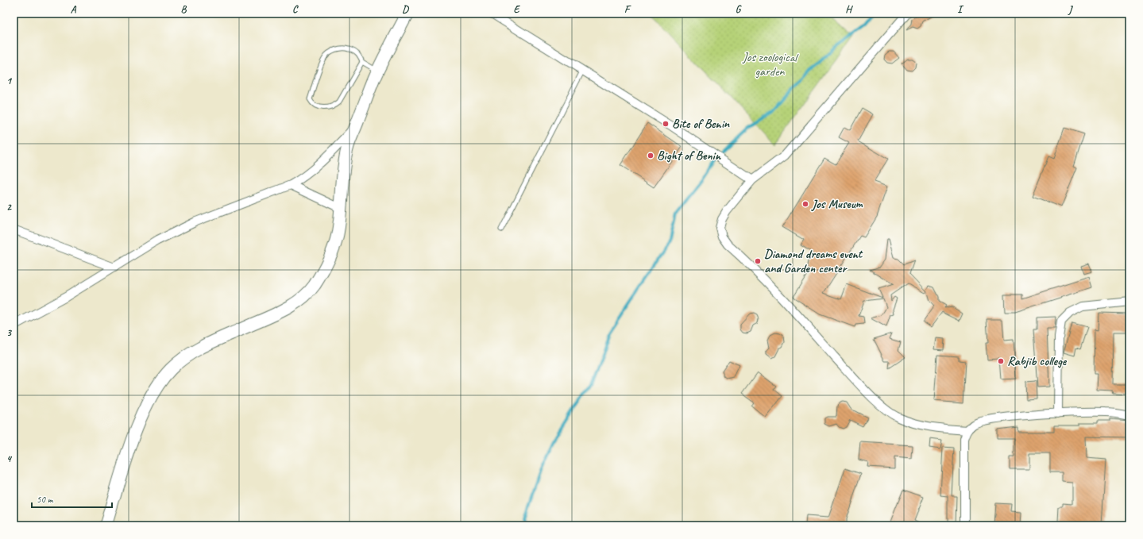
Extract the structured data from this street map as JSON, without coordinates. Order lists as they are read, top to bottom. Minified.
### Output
{"parks":["Jos zoological garden"],"places":["Bite of Benin","Bight of Benin","Jos Museum","Diamond dreams event and Garden center","Rabjib college"],"scale_bar":"50 m","grid":{"columns":["A","B","C","D","E","F","G","H","I","J"],"rows":["1","2","3","4"]}}
